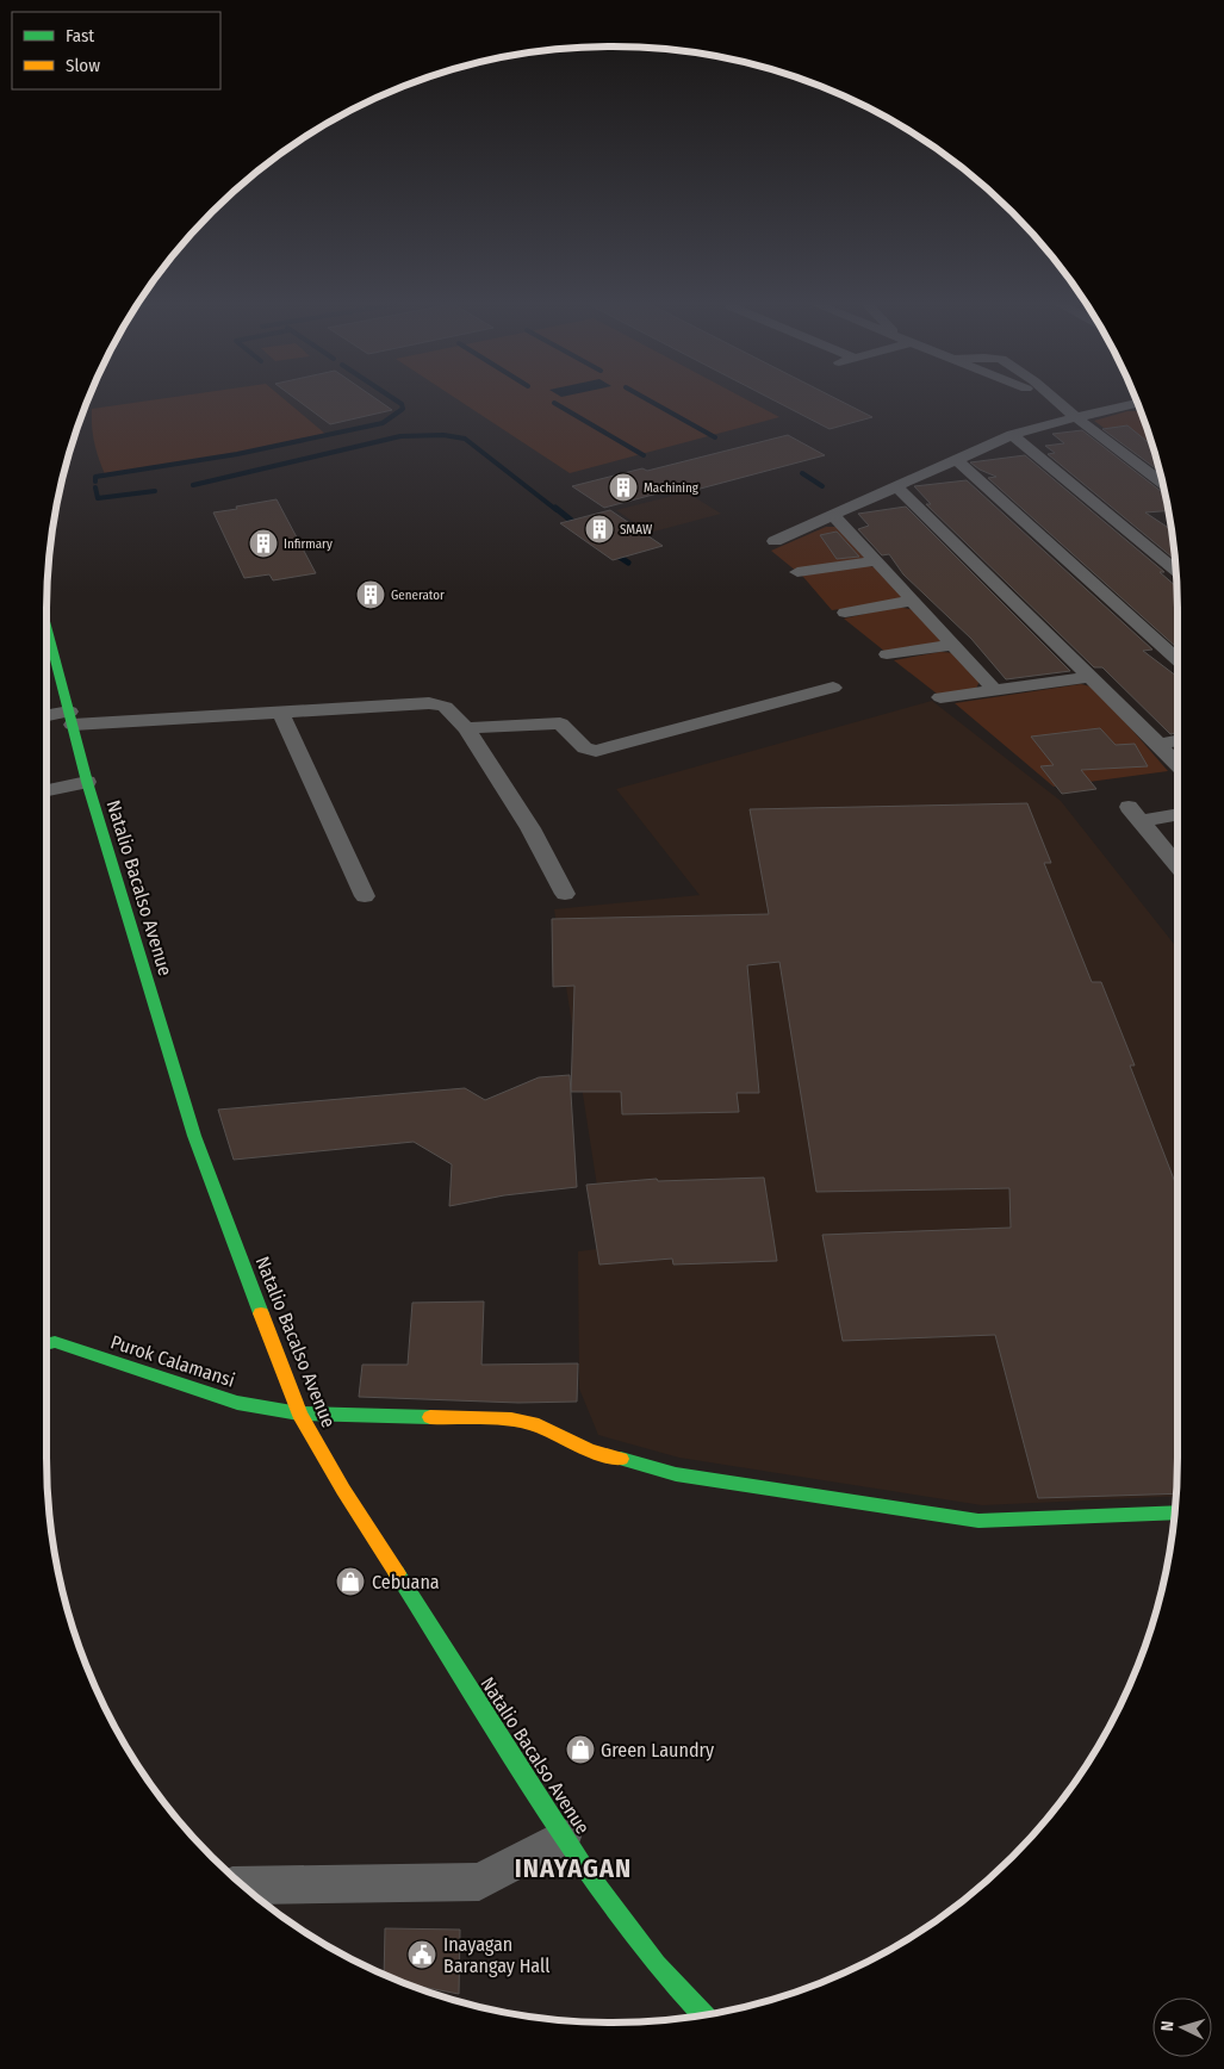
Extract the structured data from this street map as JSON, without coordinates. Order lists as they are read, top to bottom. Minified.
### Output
{"streets":{"main road":["Natalio Bacalso Avenue","Purok Calamansi"]},"crossings":[["Natalio Bacalso Avenue","Purok Calamansi"]],"districts":["INAYAGAN"],"places":{"building":["Machining","SMAW","Infirmary","Generator"],"shop":["Cebuana","Green Laundry"],"public building":["Inayagan Barangay Hall"]},"legend":["Fast","Slow"],"north":"left"}
